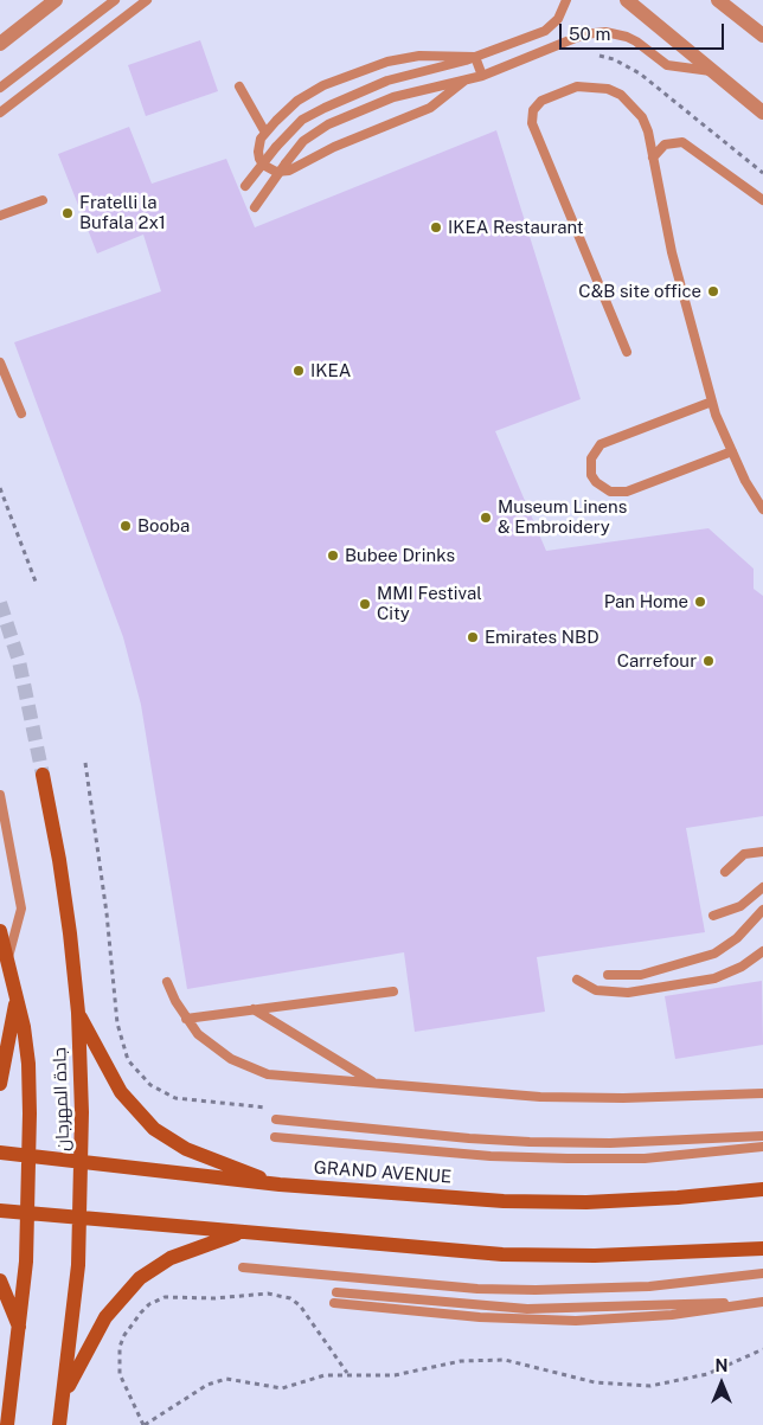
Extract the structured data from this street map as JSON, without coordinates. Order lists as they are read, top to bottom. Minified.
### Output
{"streets":{"main road":["جادة المهرجان","GRAND AVENUE"]},"crossings":[["جادة المهرجان","GRAND AVENUE"]],"places":["Fratelli la Bufala 2x1","IKEA Restaurant","C&B site office","IKEA","Museum Linens & Embroidery","Booba","Bubee Drinks","Pan Home","MMI Festival City","Emirates NBD","Carrefour"],"scale_bar":"50 m","north":"top"}
